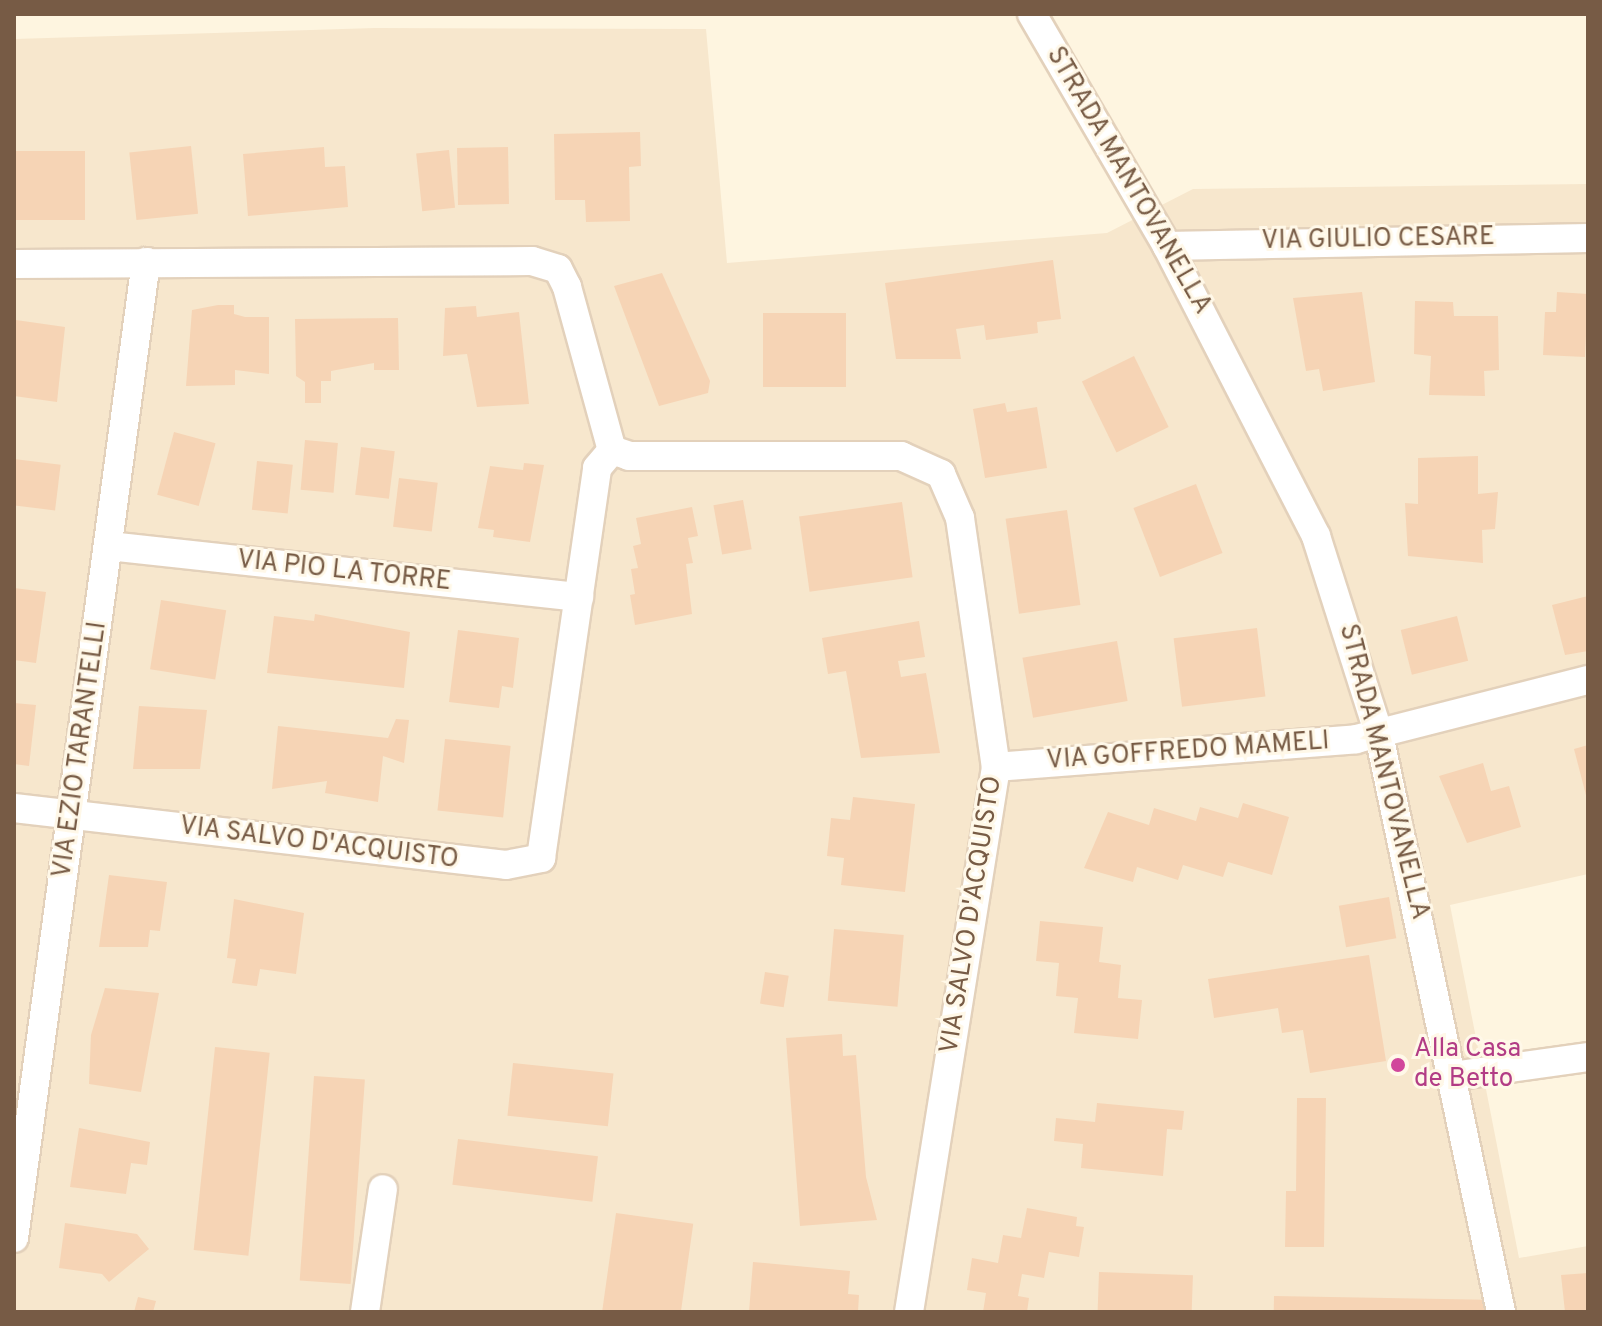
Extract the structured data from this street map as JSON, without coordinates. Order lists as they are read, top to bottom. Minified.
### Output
{"streets":{"street":["STRADA MANTOVANELLA","VIA GIULIO CESARE","VIA PIO LA TORRE","VIA EZIO TARANTELLI","VIA GOFFREDO MAMELI","VIA SALVO D'ACQUISTO"]},"crossings":[["STRADA MANTOVANELLA","VIA GIULIO CESARE"],["STRADA MANTOVANELLA","VIA GOFFREDO MAMELI"],["VIA PIO LA TORRE","VIA EZIO TARANTELLI"],["VIA PIO LA TORRE","VIA SALVO D'ACQUISTO"],["VIA EZIO TARANTELLI","VIA SALVO D'ACQUISTO"],["VIA GOFFREDO MAMELI","VIA SALVO D'ACQUISTO"]],"places":["Alla Casa de Betto"]}
